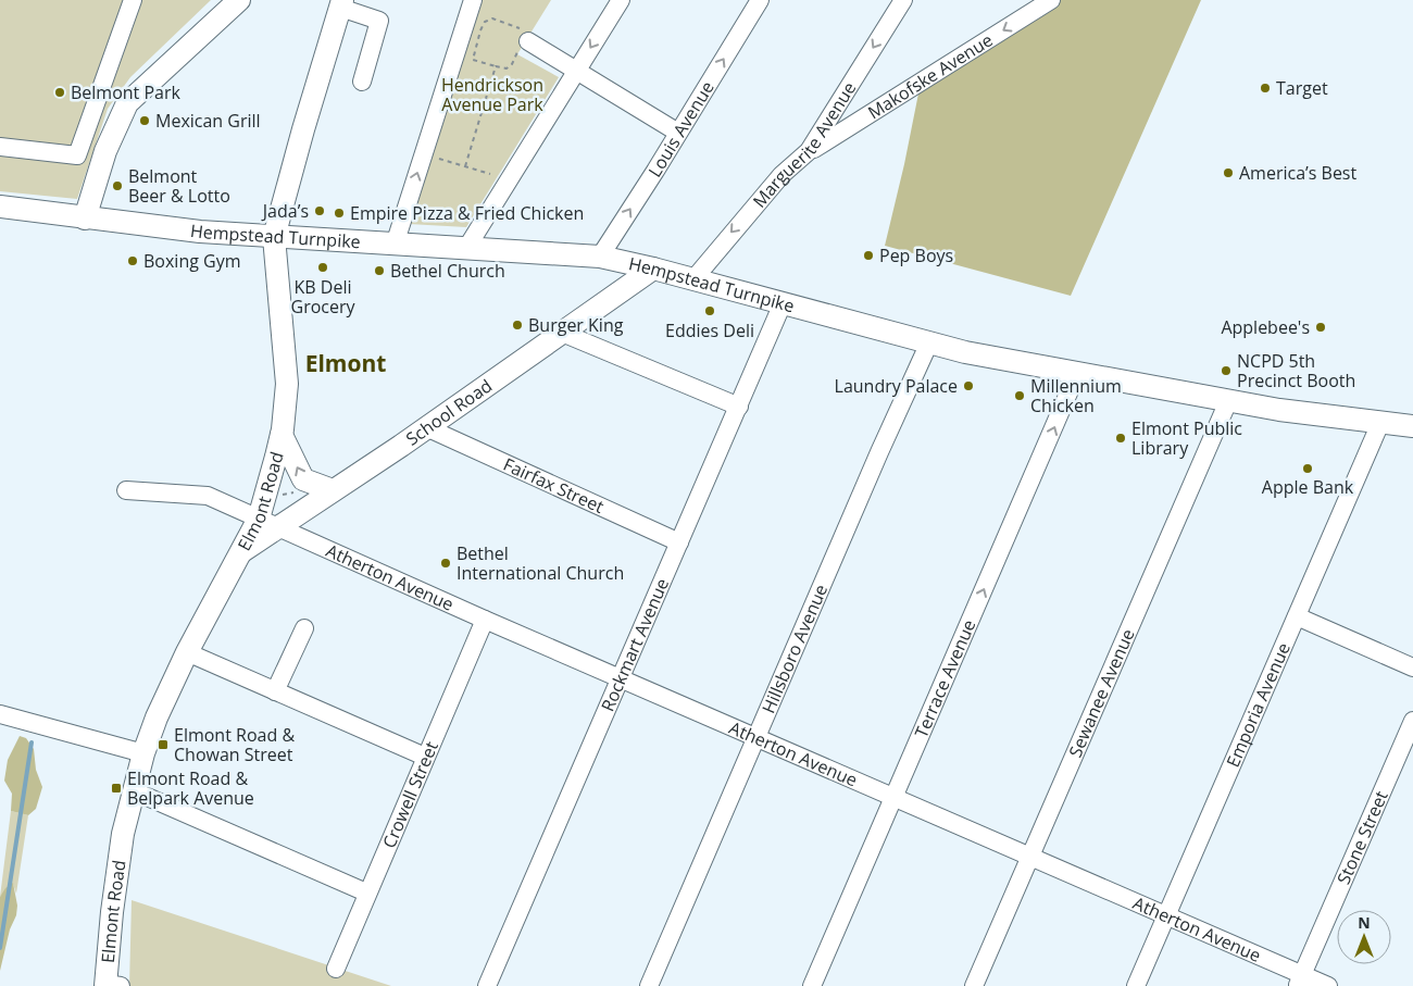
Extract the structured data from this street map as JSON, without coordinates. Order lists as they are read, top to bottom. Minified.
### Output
{"streets":{"main road":["Hempstead Turnpike","School Road","Elmont Road"],"street":["Makofske Avenue","Louis Avenue","Marguerite Avenue","Fairfax Street","Atherton Avenue","Rockmart Avenue","Hillsboro Avenue","Terrace Avenue","Sewanee Avenue","Emporia Avenue","Crowell Street","Stone Street"]},"crossings":[["Makofske Avenue","Marguerite Avenue"],["Louis Avenue","Hempstead Turnpike"],["Marguerite Avenue","Hempstead Turnpike"],["Hempstead Turnpike","School Road"],["Hempstead Turnpike","Elmont Road"],["Hempstead Turnpike","Rockmart Avenue"],["Hempstead Turnpike","Hillsboro Avenue"],["Hempstead Turnpike","Terrace Avenue"],["Hempstead Turnpike","Sewanee Avenue"],["Hempstead Turnpike","Emporia Avenue"],["School Road","Fairfax Street"],["School Road","Elmont Road"],["School Road","Atherton Avenue"],["Fairfax Street","Rockmart Avenue"],["Elmont Road","Atherton Avenue"],["Atherton Avenue","Rockmart Avenue"],["Atherton Avenue","Hillsboro Avenue"],["Atherton Avenue","Terrace Avenue"],["Atherton Avenue","Sewanee Avenue"],["Atherton Avenue","Emporia Avenue"],["Atherton Avenue","Crowell Street"],["Atherton Avenue","Stone Street"]],"one_way":["Makofske Avenue","Marguerite Avenue","Terrace Avenue"],"districts":["Elmont"],"parks":["Hendrickson Avenue Park"],"places":{"other":["Target","Belmont Park","Mexican Grill","America’s Best","Belmont Beer & Lotto","Jada’s","Empire Pizza & Fried Chicken","Pep Boys","Boxing Gym","KB Deli Grocery","Bethel Church","Eddies Deli","Burger King","Applebee's","NCPD 5th Precinct Booth","Laundry Palace","Millennium Chicken","Elmont Public Library","Apple Bank","Bethel International Church"],"transit":["Elmont Road & Chowan Street","Elmont Road & Belpark Avenue"]},"north":"top"}
